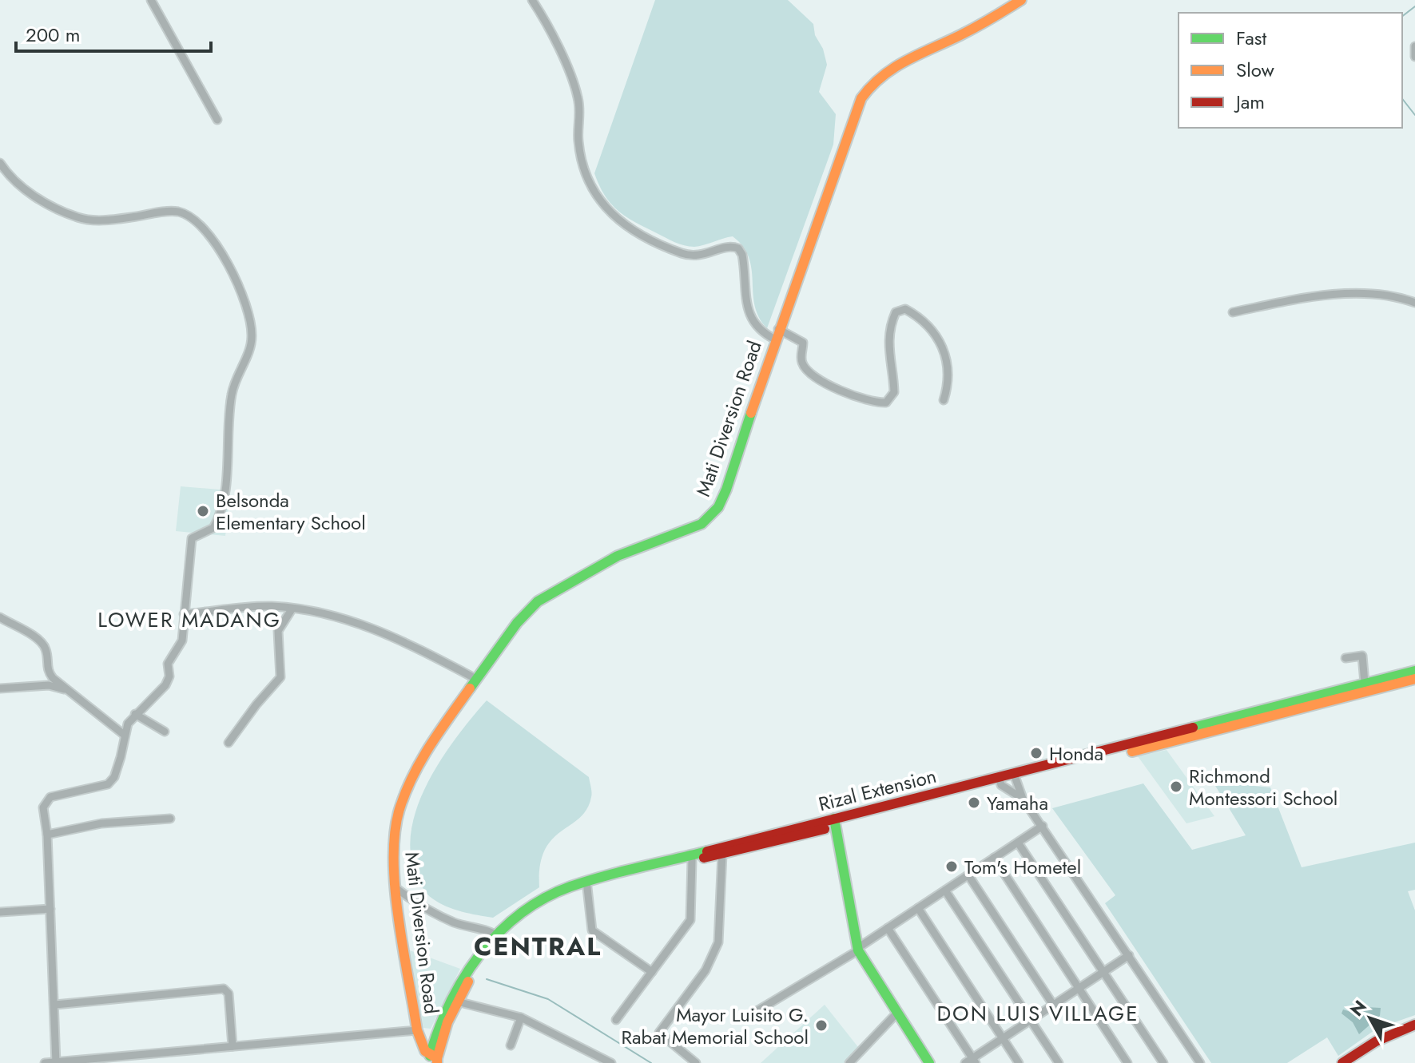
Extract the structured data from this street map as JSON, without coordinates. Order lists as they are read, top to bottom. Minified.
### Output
{"streets":{"main road":["Mati Diversion Road","Rizal Extension"]},"crossings":[["Mati Diversion Road","Rizal Extension"]],"districts":["LOWER MADANG","CENTRAL","DON LUIS VILLAGE"],"places":["Belsonda Elementary School","Honda","Richmond Montessori School","Yamaha","Tom's Hometel","Mayor Luisito G. Rabat Memorial School"],"legend":["Fast","Slow","Jam"],"scale_bar":"200 m","north":"top left"}
